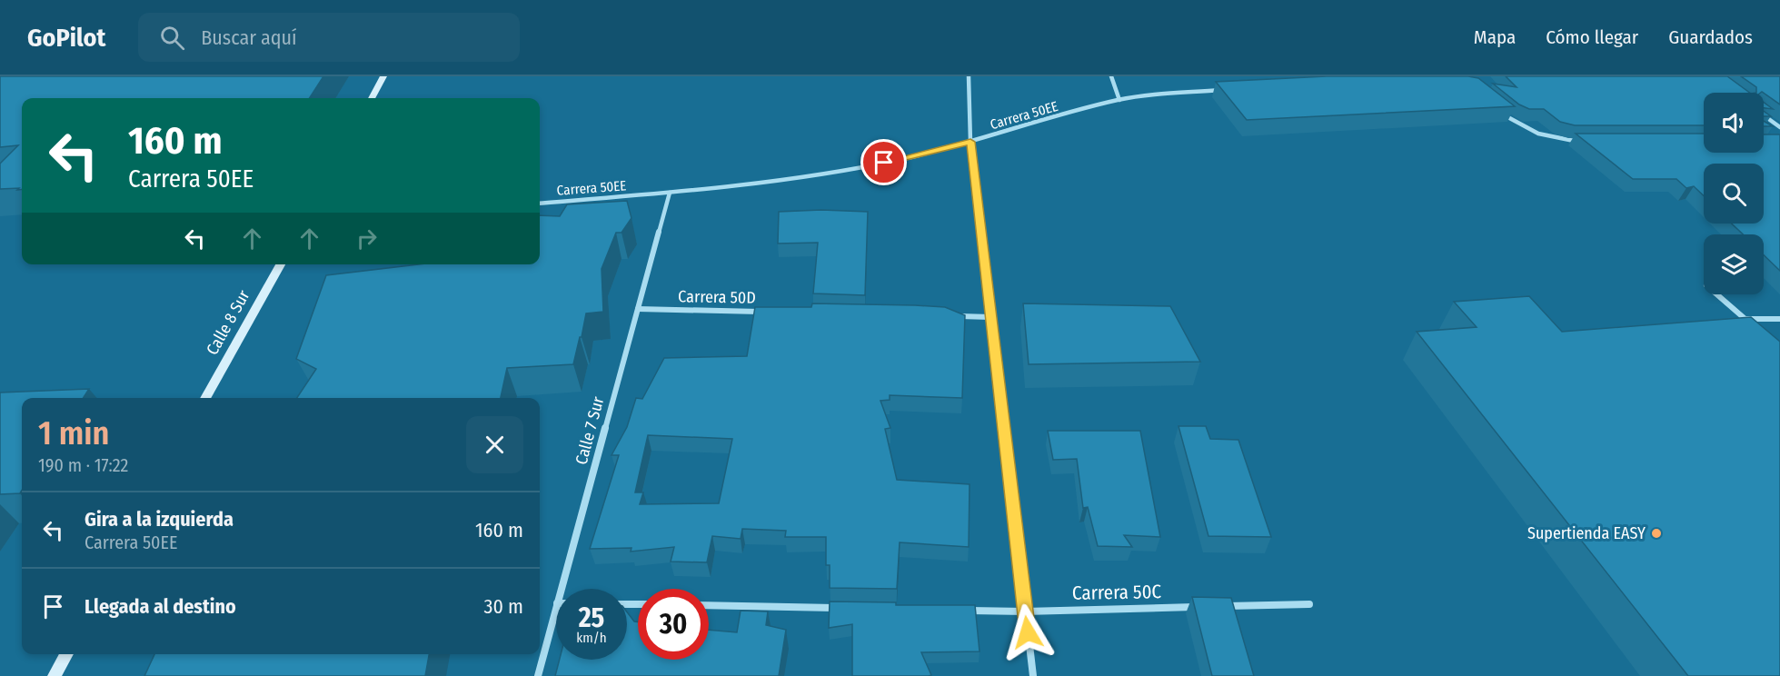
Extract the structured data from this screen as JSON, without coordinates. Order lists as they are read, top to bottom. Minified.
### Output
{"streets":{"street":["Carrera 50EE","Carrera 50D","Calle 8 Sur","Calle 7 Sur","Carrera 50C"]},"crossings":[["Carrera 50EE","Calle 7 Sur"],["Carrera 50D","Calle 7 Sur"]],"places":["Supertienda EASY"],"page":{"header":"GoPilot","search":"Buscar aquí","nav":["Mapa","Cómo llegar","Guardados"],"turn":["160 m","Carrera 50EE"],"heading":["1 min","190 m · 17:22"],"list":[{"name":"Gira a la izquierda","note":"Carrera 50EE","value":"160 m"},{"name":"Llegada al destino","value":"30 m"}],"speed":"25 km/h","limit":"30"}}
